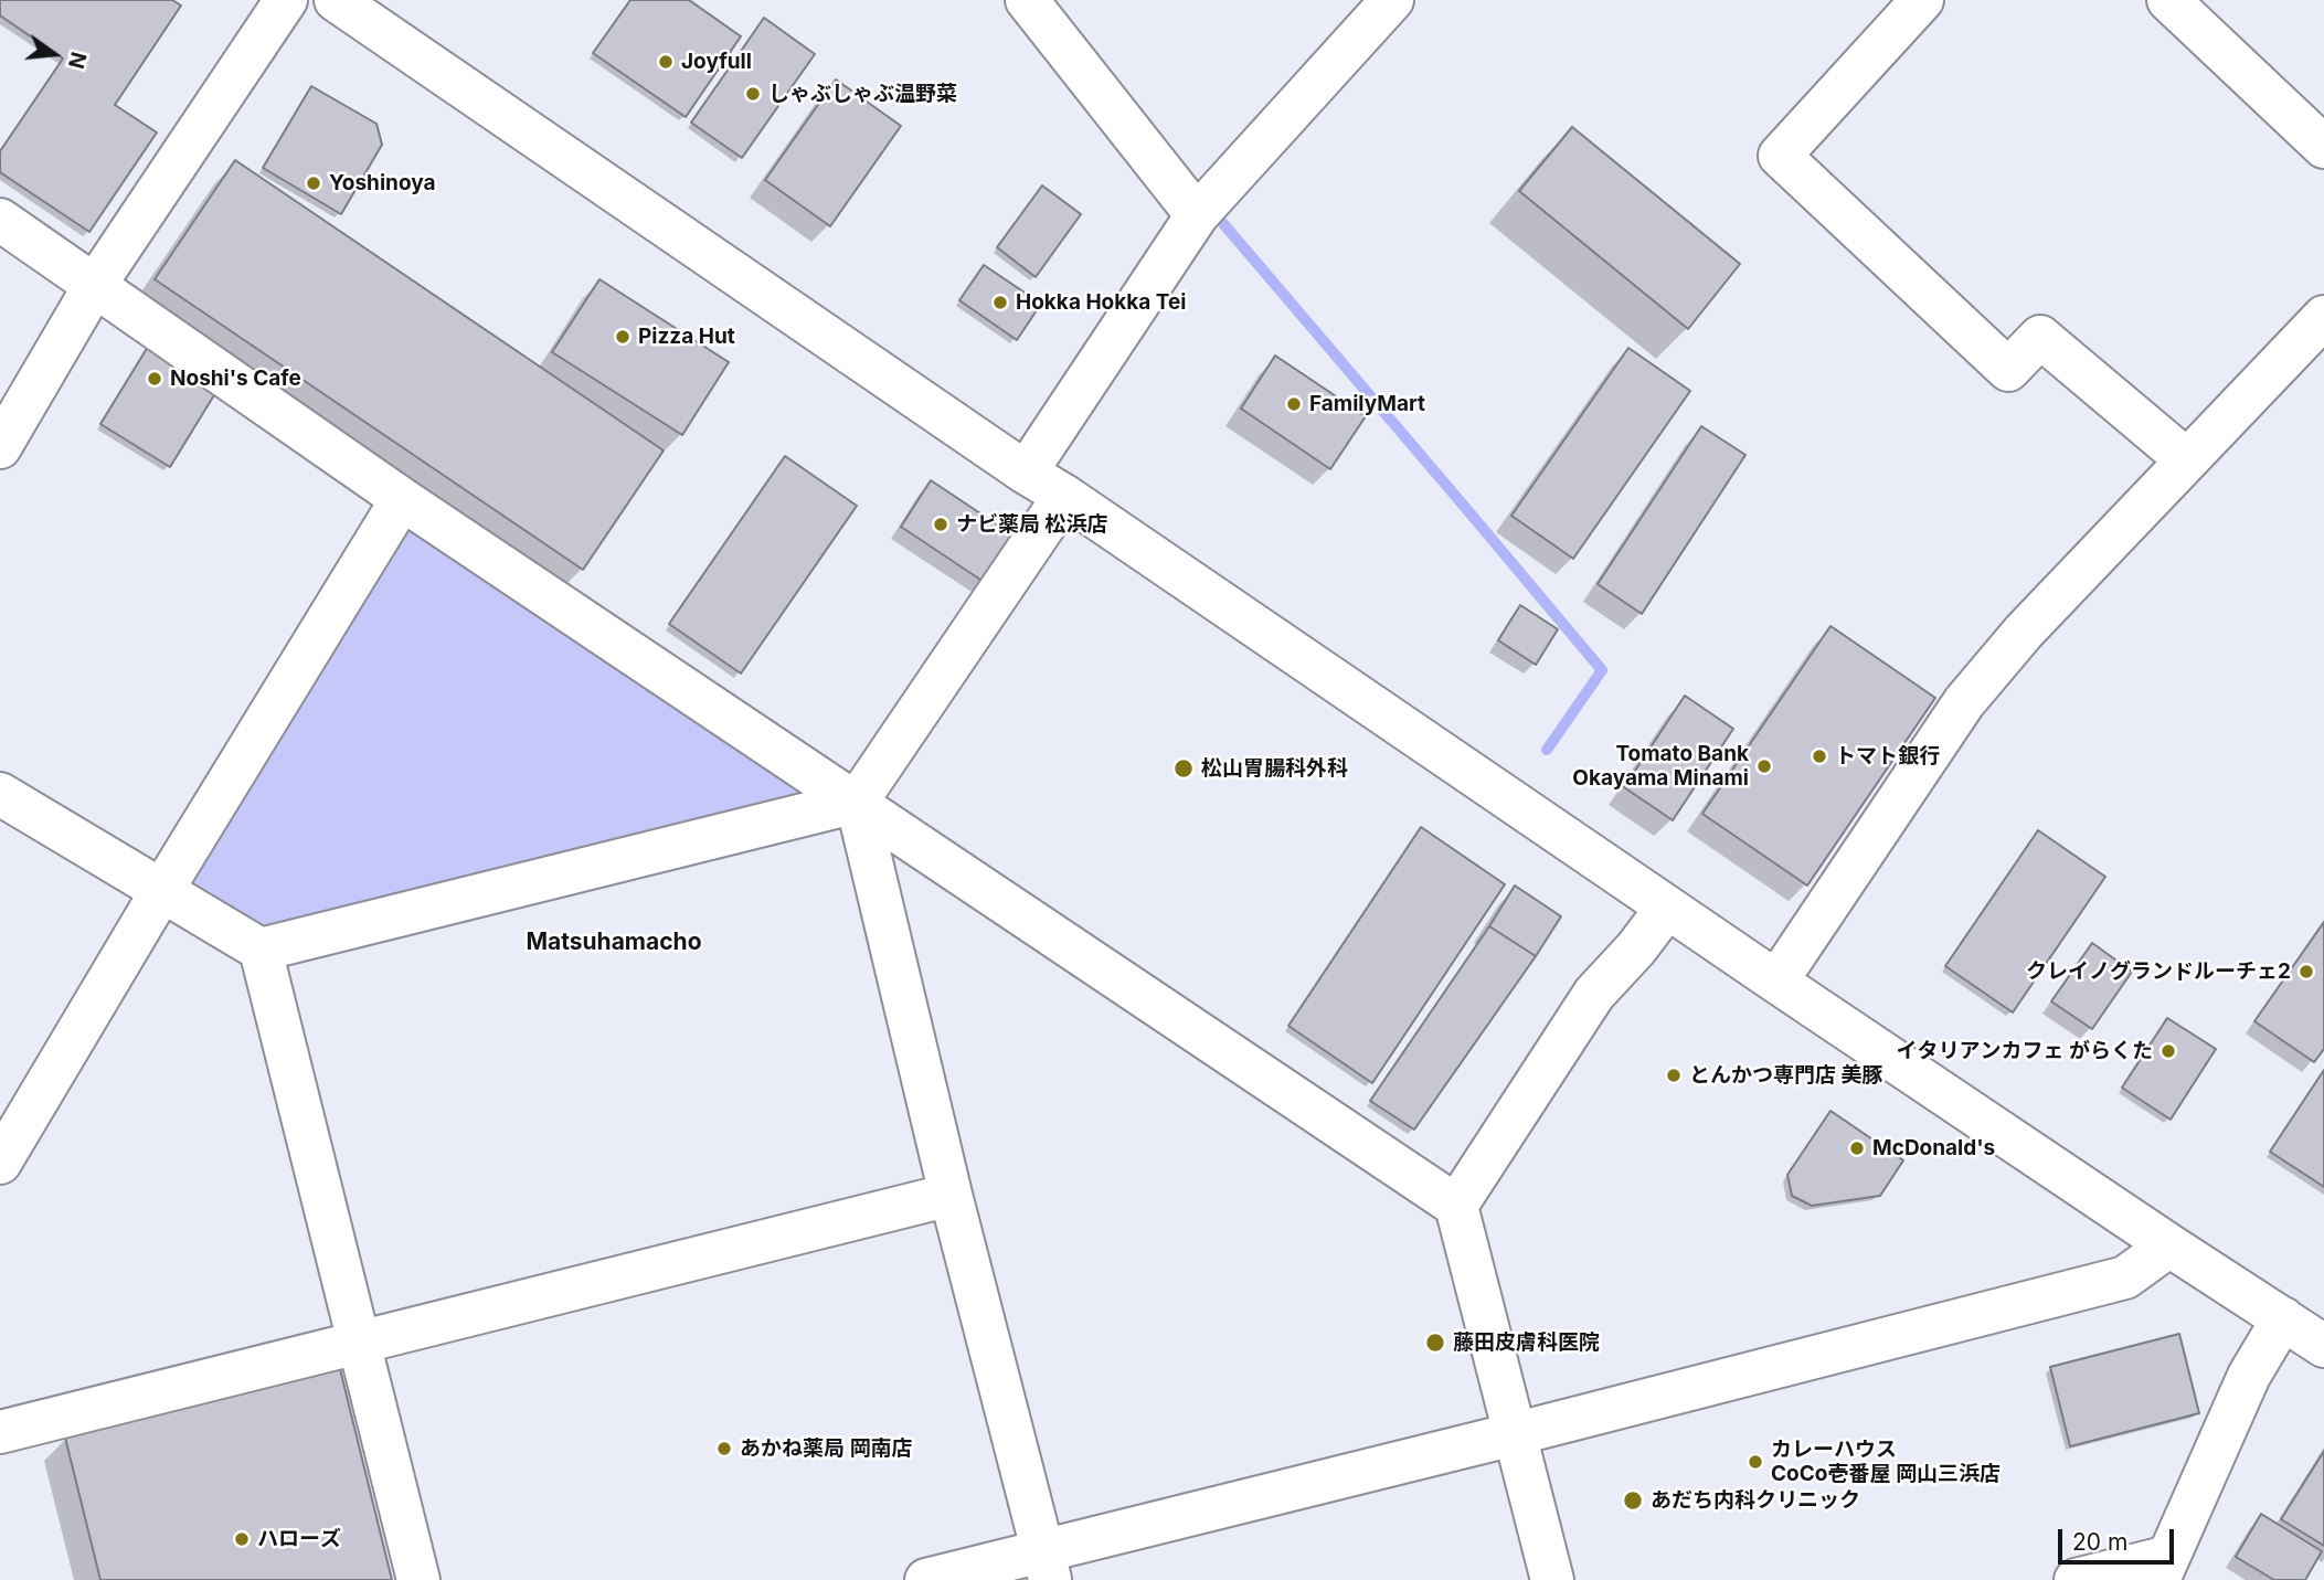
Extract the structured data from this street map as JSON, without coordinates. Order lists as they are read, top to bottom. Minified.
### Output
{"districts":["Matsuhamacho"],"places":["Joyfull","しゃぶしゃぶ温野菜","Yoshinoya","Hokka Hokka Tei","Pizza Hut","Noshi's Cafe","FamilyMart","ナビ薬局 松浜店","トマト銀行","Tomato Bank Okayama Minami","松山胃腸科外科","クレイノグランドルーチェ2","イタリアンカフェ がらくた","とんかつ専門店 美豚","McDonald's","藤田皮膚科医院","あかね薬局 岡南店","カレーハウス CoCo壱番屋 岡山三浜店","あだち内科クリニック","ハローズ"],"scale_bar":"20 m","north":"right"}
